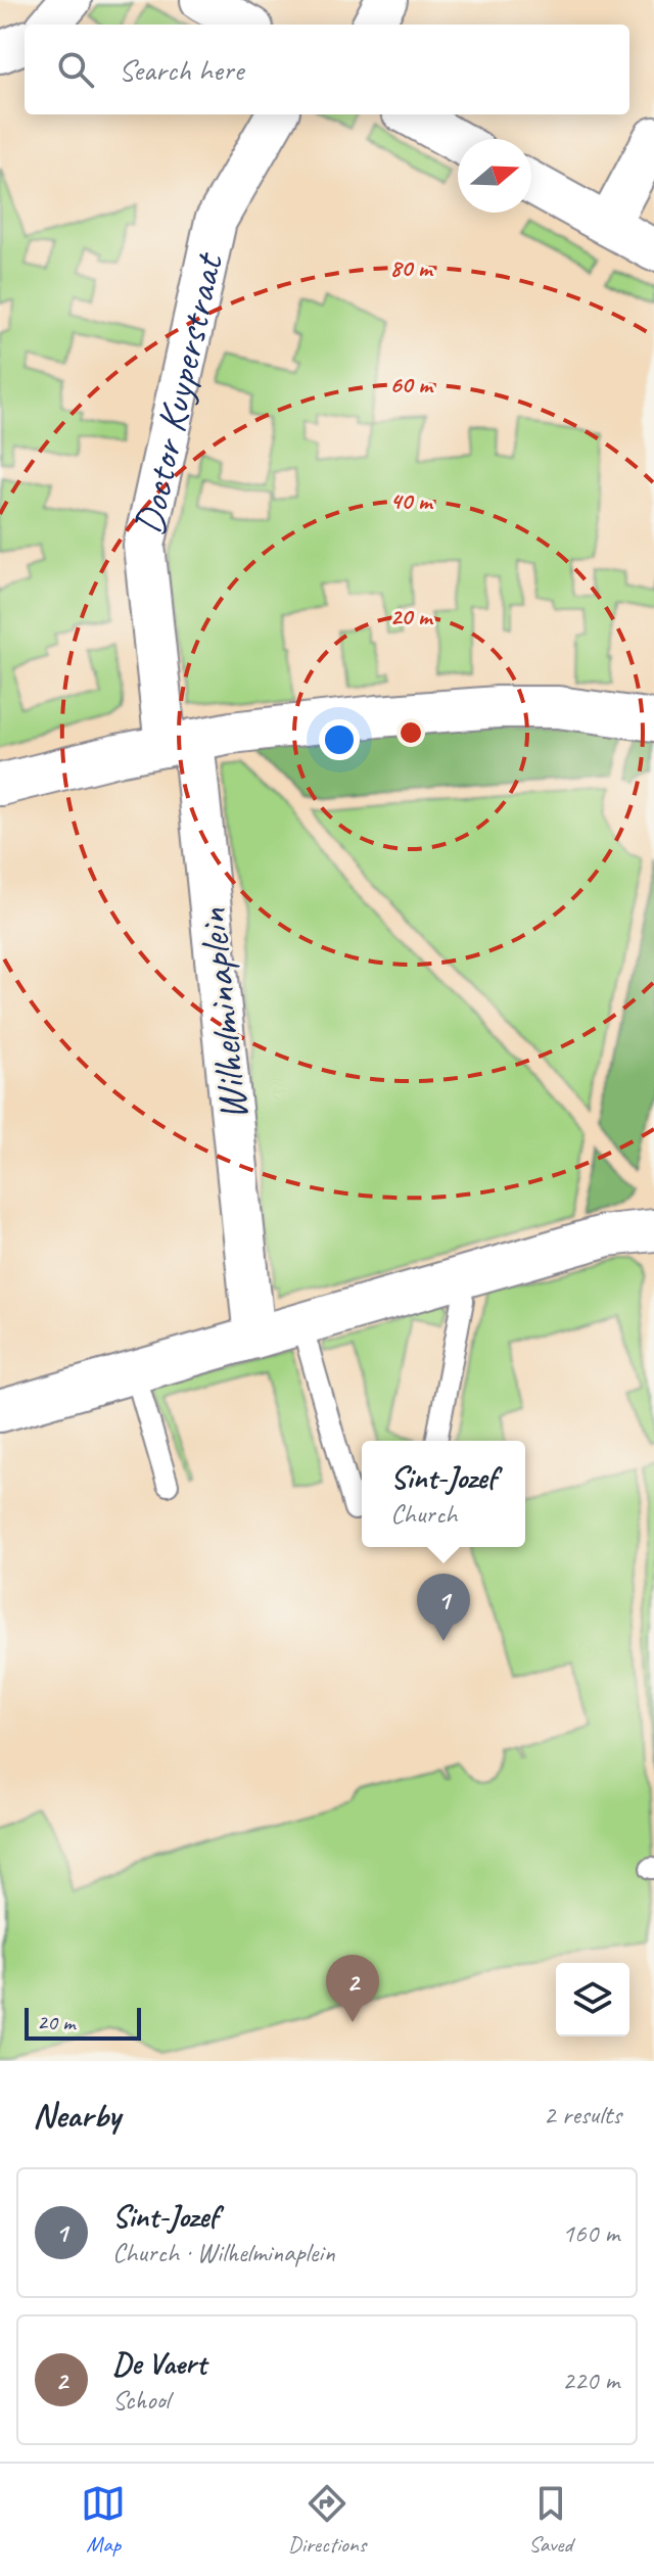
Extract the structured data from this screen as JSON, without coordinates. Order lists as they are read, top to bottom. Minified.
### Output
{"streets":{"street":["Doctor Kuyperstraat","Wilhelminaplein"]},"crossings":[["Doctor Kuyperstraat","Wilhelminaplein"]],"scale_bar":"20 m","north":"right","page":{"search":"Search here","popup":["Sint-Jozef","Church"],"pins":["1","2"],"scale":"20 m","heading":["Nearby","2 results"],"list":[{"mark":"1","name":"Sint-Jozef","note":"Church · Wilhelminaplein","value":"160 m"},{"mark":"2","name":"De Vaert","note":"School","value":"220 m"}],"nav":["Map","Directions","Saved"]},"rings":["80 m","60 m","40 m","20 m"]}
